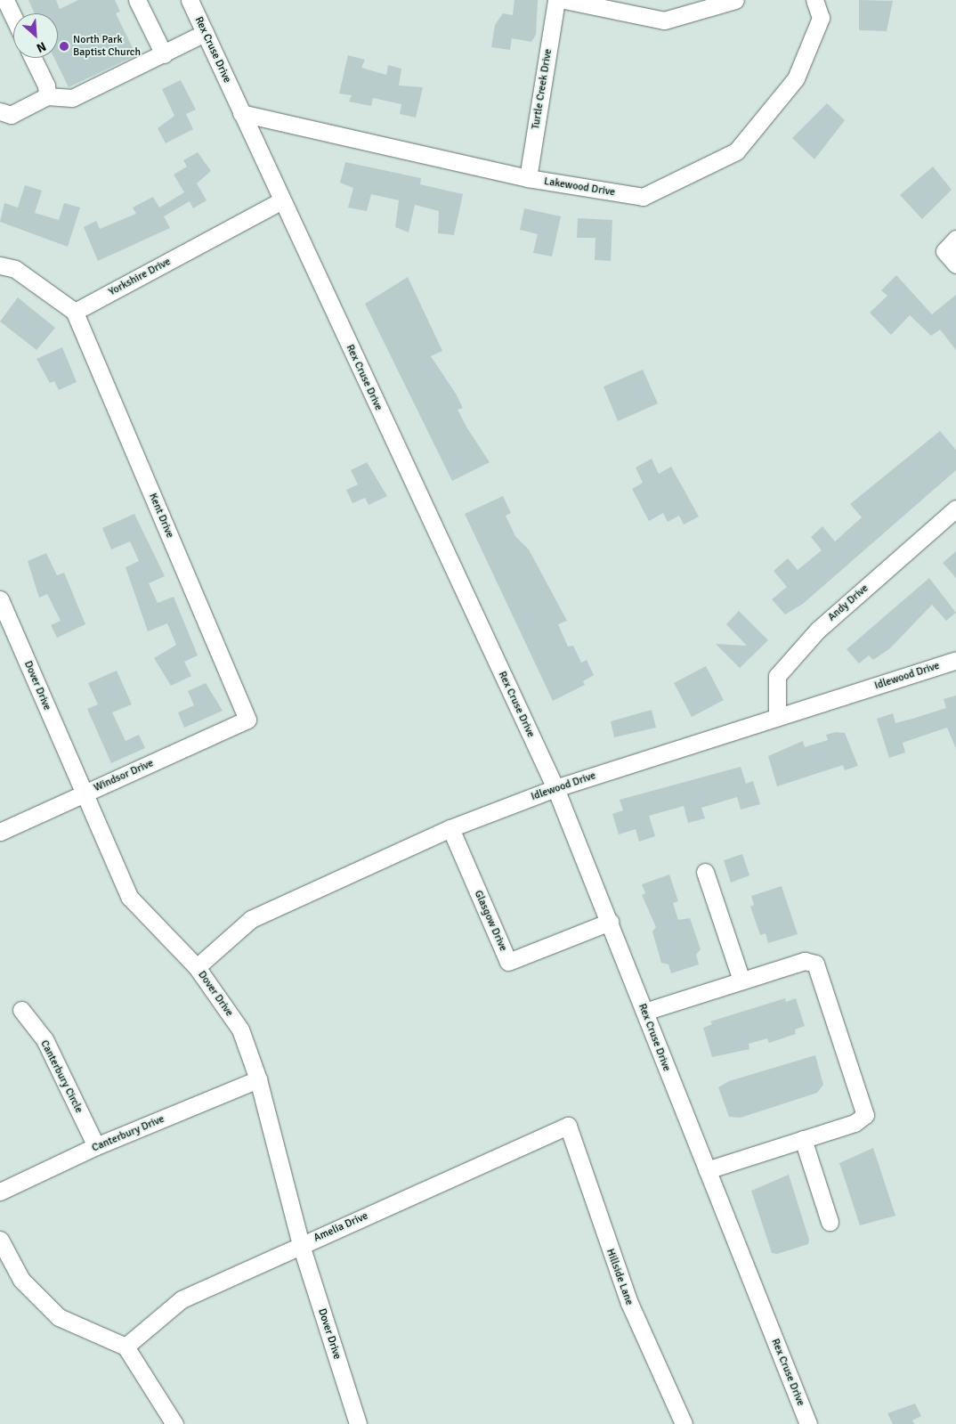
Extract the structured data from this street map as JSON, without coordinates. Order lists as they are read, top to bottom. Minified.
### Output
{"streets":{"street":["Rex Cruse Drive","Turtle Creek Drive","Lakewood Drive","Yorkshire Drive","Kent Drive","Andy Drive","Idlewood Drive","Dover Drive","Windsor Drive","Glasgow Drive","Canterbury Circle","Canterbury Drive","Amelia Drive","Hillside Lane"]},"crossings":[["Rex Cruse Drive","Lakewood Drive"],["Rex Cruse Drive","Yorkshire Drive"],["Rex Cruse Drive","Idlewood Drive"],["Rex Cruse Drive","Glasgow Drive"],["Turtle Creek Drive","Lakewood Drive"],["Yorkshire Drive","Kent Drive"],["Kent Drive","Windsor Drive"],["Andy Drive","Idlewood Drive"],["Idlewood Drive","Dover Drive"],["Idlewood Drive","Glasgow Drive"],["Dover Drive","Windsor Drive"],["Dover Drive","Canterbury Drive"],["Dover Drive","Amelia Drive"],["Canterbury Circle","Canterbury Drive"],["Amelia Drive","Hillside Lane"]],"places":["North Park Baptist Church"],"north":"bottom right"}
